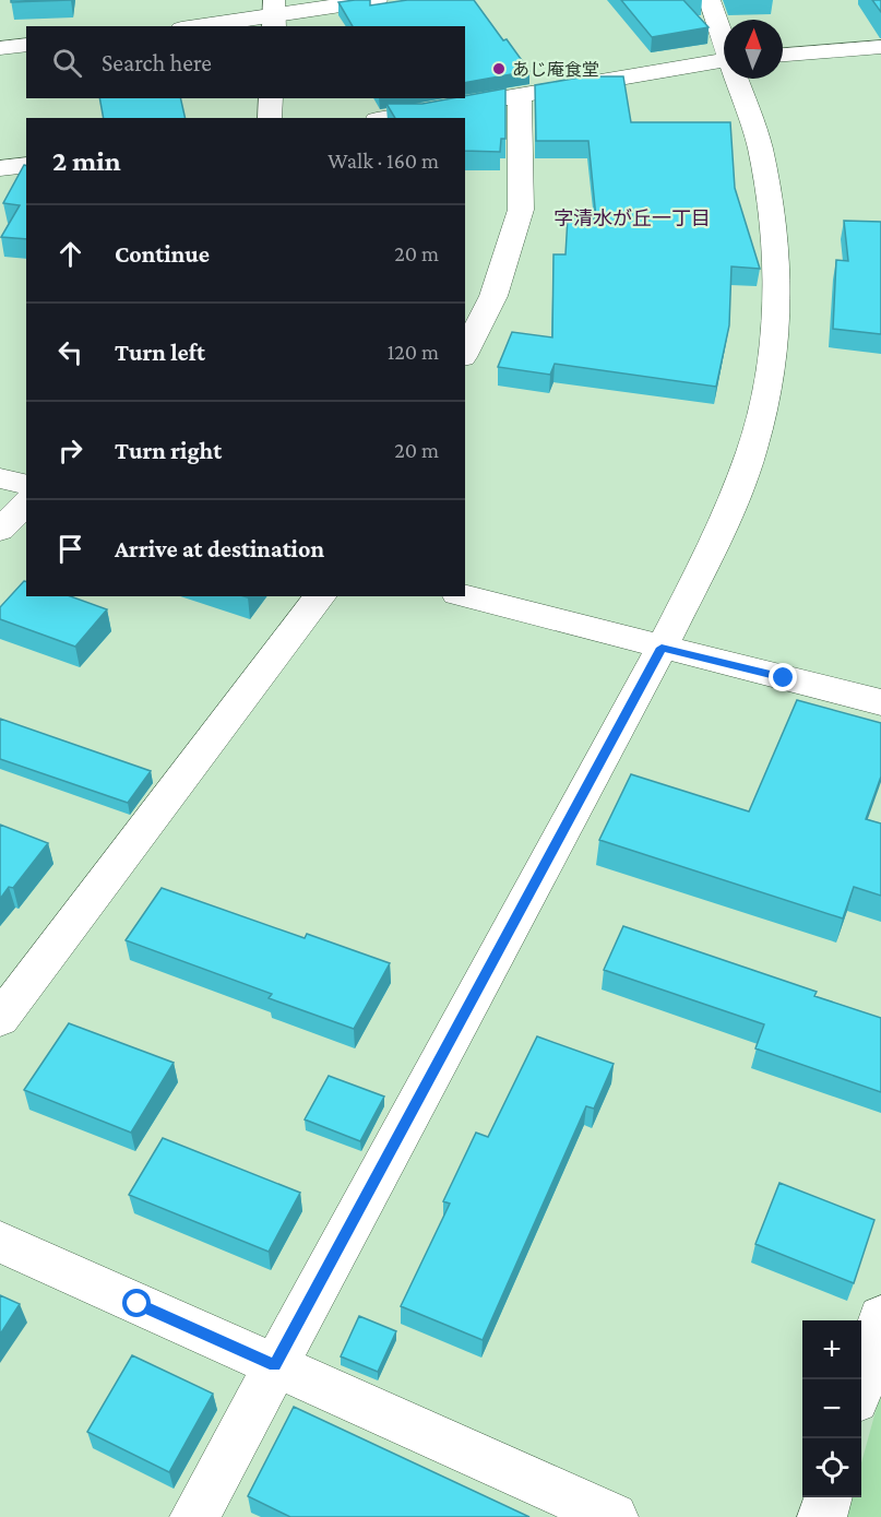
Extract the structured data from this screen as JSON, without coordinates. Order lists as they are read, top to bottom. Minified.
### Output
{"districts":["字清水が丘一丁目"],"places":["あじ庵食堂"],"north":"top","page":{"search":"Search here","heading":["2 min","Walk · 160 m"],"list":[["Continue","20 m"],["Turn left","120 m"],["Turn right","20 m"],"Arrive at destination"],"map_buttons":["+","−"]}}
